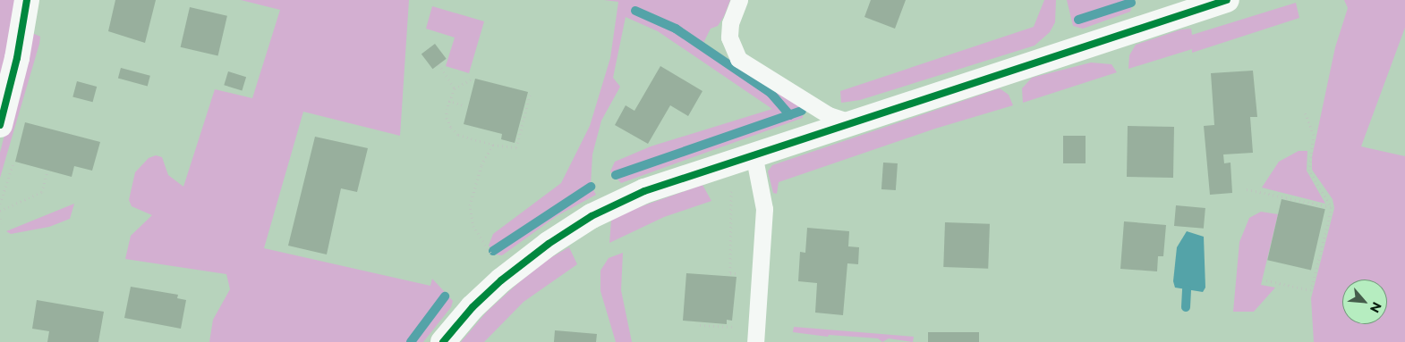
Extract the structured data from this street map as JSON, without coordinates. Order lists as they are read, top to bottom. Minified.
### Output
{"north":"bottom right"}
